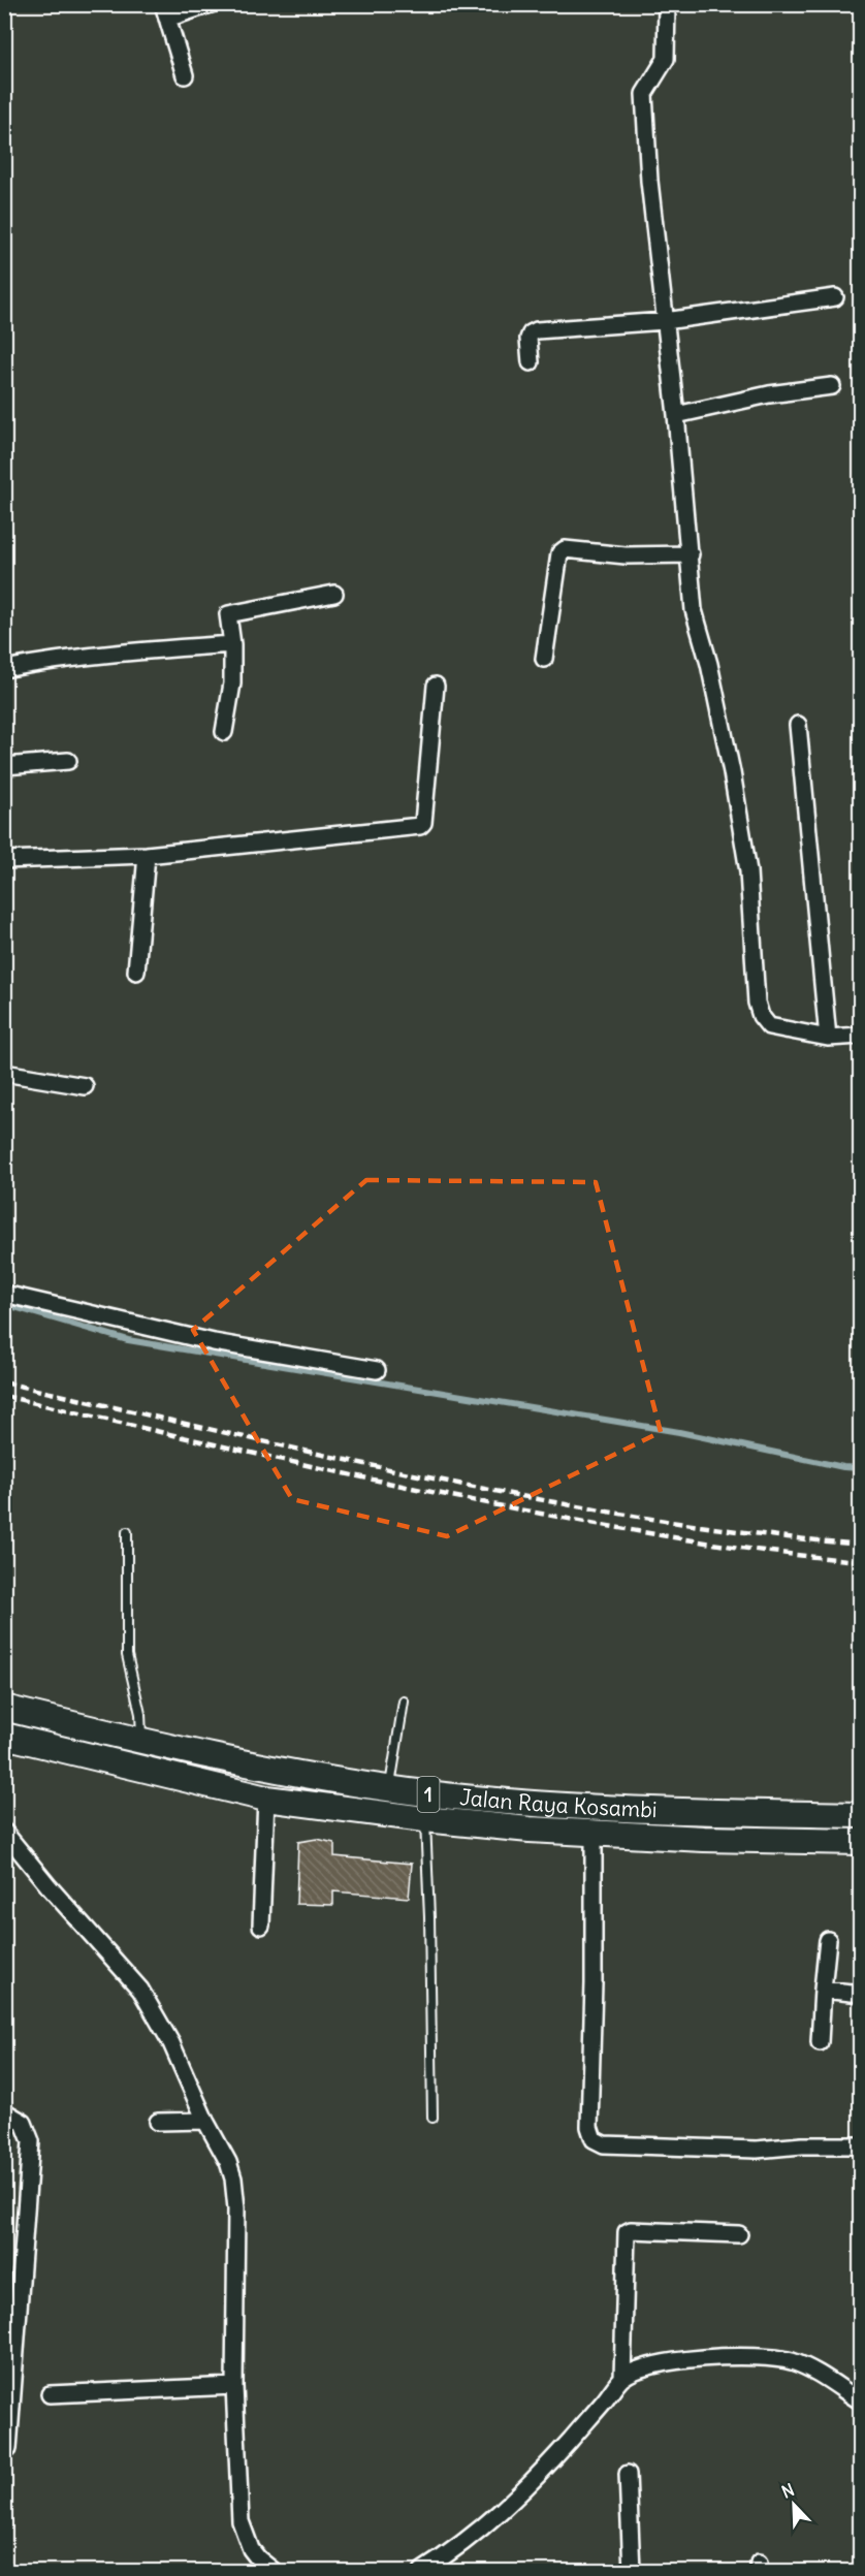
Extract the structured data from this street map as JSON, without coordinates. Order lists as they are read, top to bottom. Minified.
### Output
{"streets":{"highway":["1","Jalan Raya Kosambi"]},"north":"top left"}
